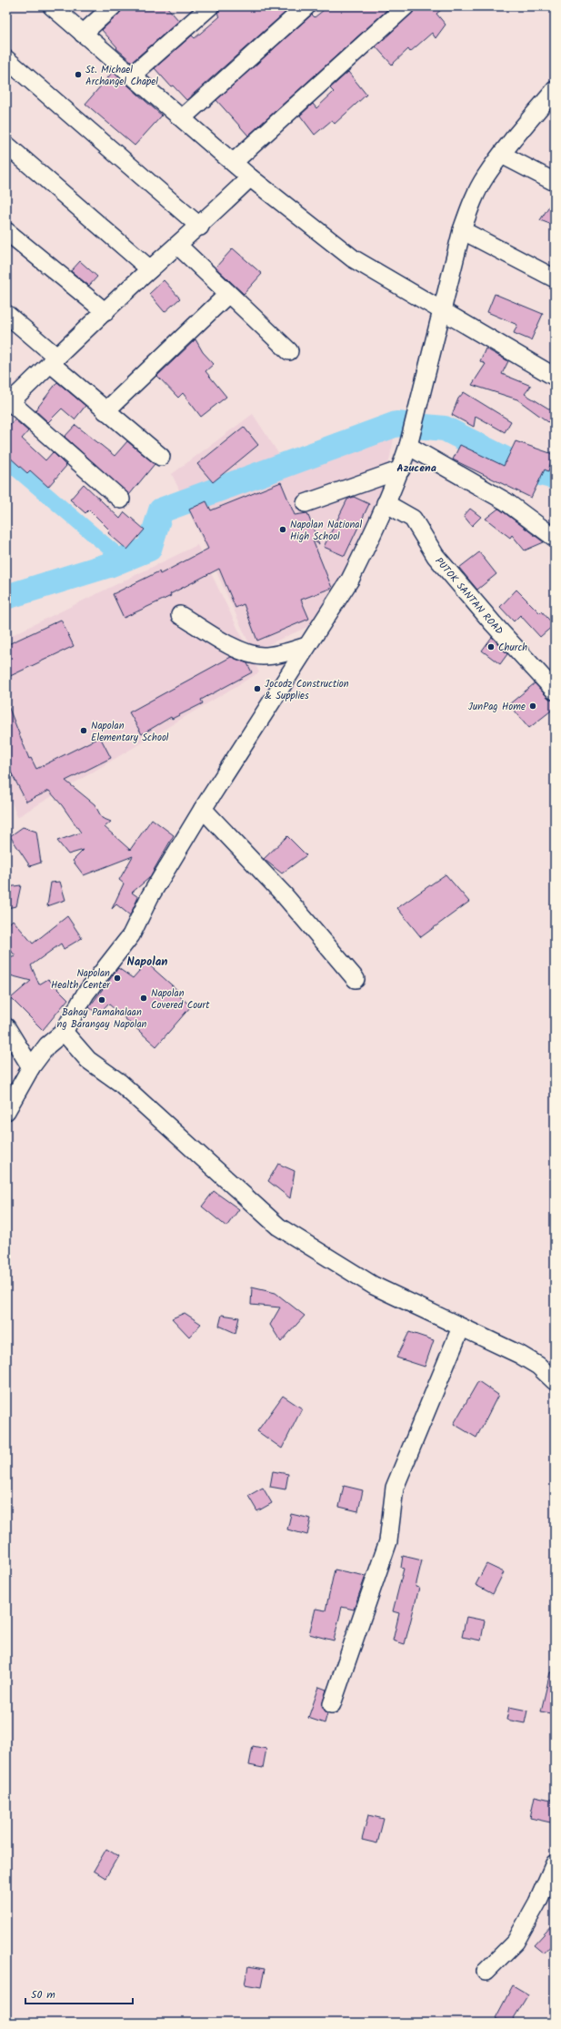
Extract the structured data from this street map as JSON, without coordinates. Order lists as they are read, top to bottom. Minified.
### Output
{"streets":{"street":["PUTOK SANTAN ROAD"]},"districts":["Azucena","Napolan"],"places":["St. Michael Archangel Chapel","Napolan National High School","Church","Jocodz Construction & Supplies","JunPag Home","Napolan Elementary School","Napolan Health Center","Napolan Covered Court","Bahay Pamahalaan ng Barangay Napolan"],"scale_bar":"50 m"}
